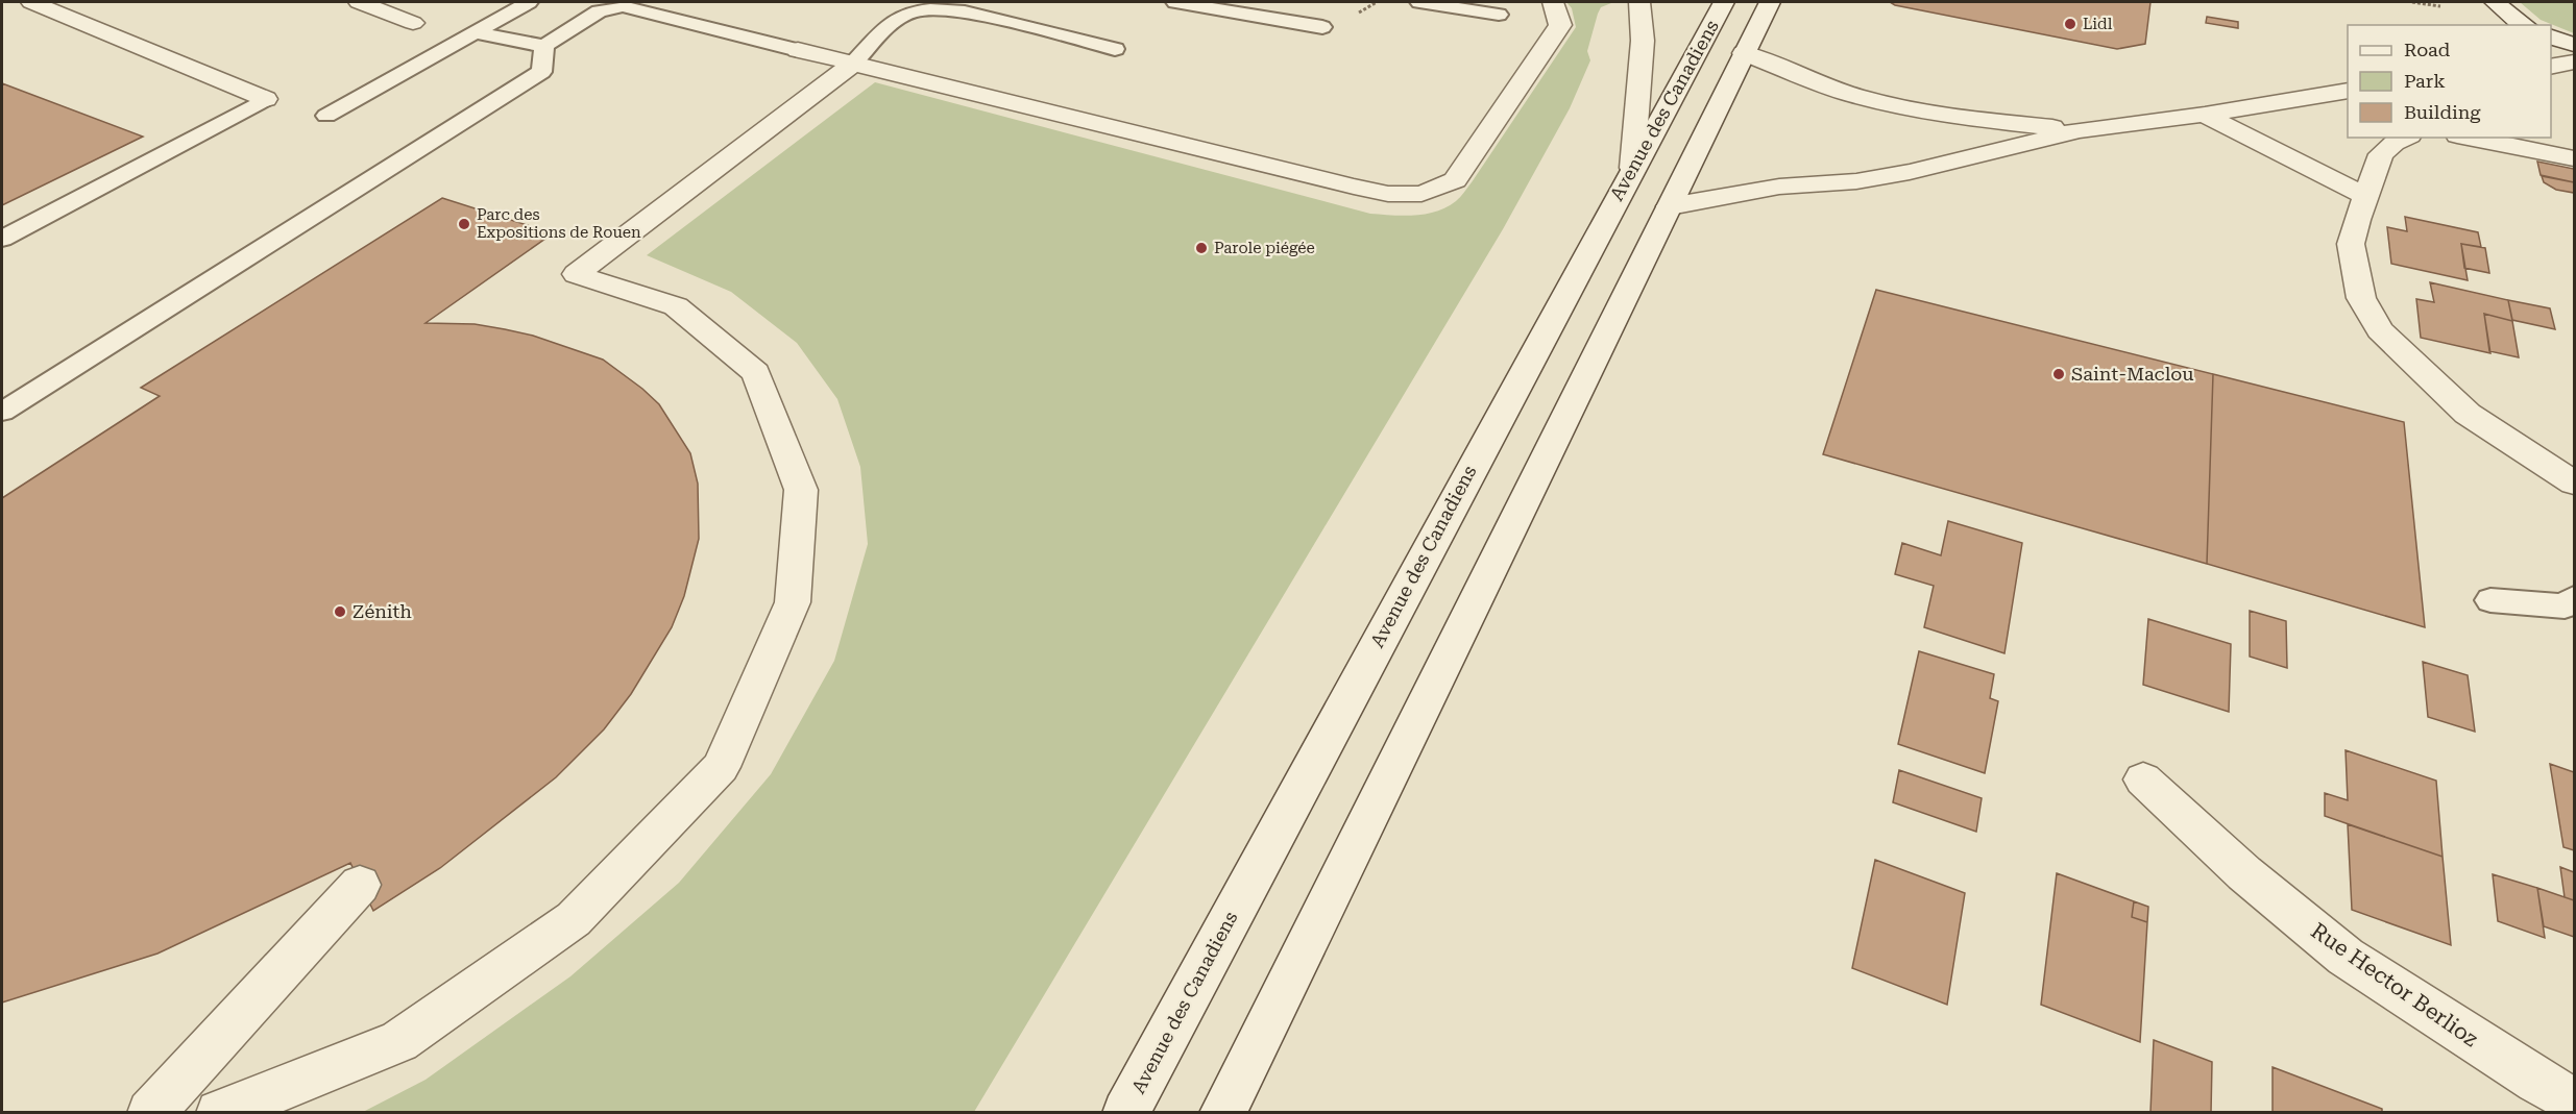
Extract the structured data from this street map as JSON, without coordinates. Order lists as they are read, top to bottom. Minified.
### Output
{"streets":{"street":["Avenue des Canadiens","Rue Hector Berlioz"]},"places":["Lidl","Parc des Expositions de Rouen","Parole piégée","Saint-Maclou","Zénith"],"legend":["Road","Park","Building"]}
